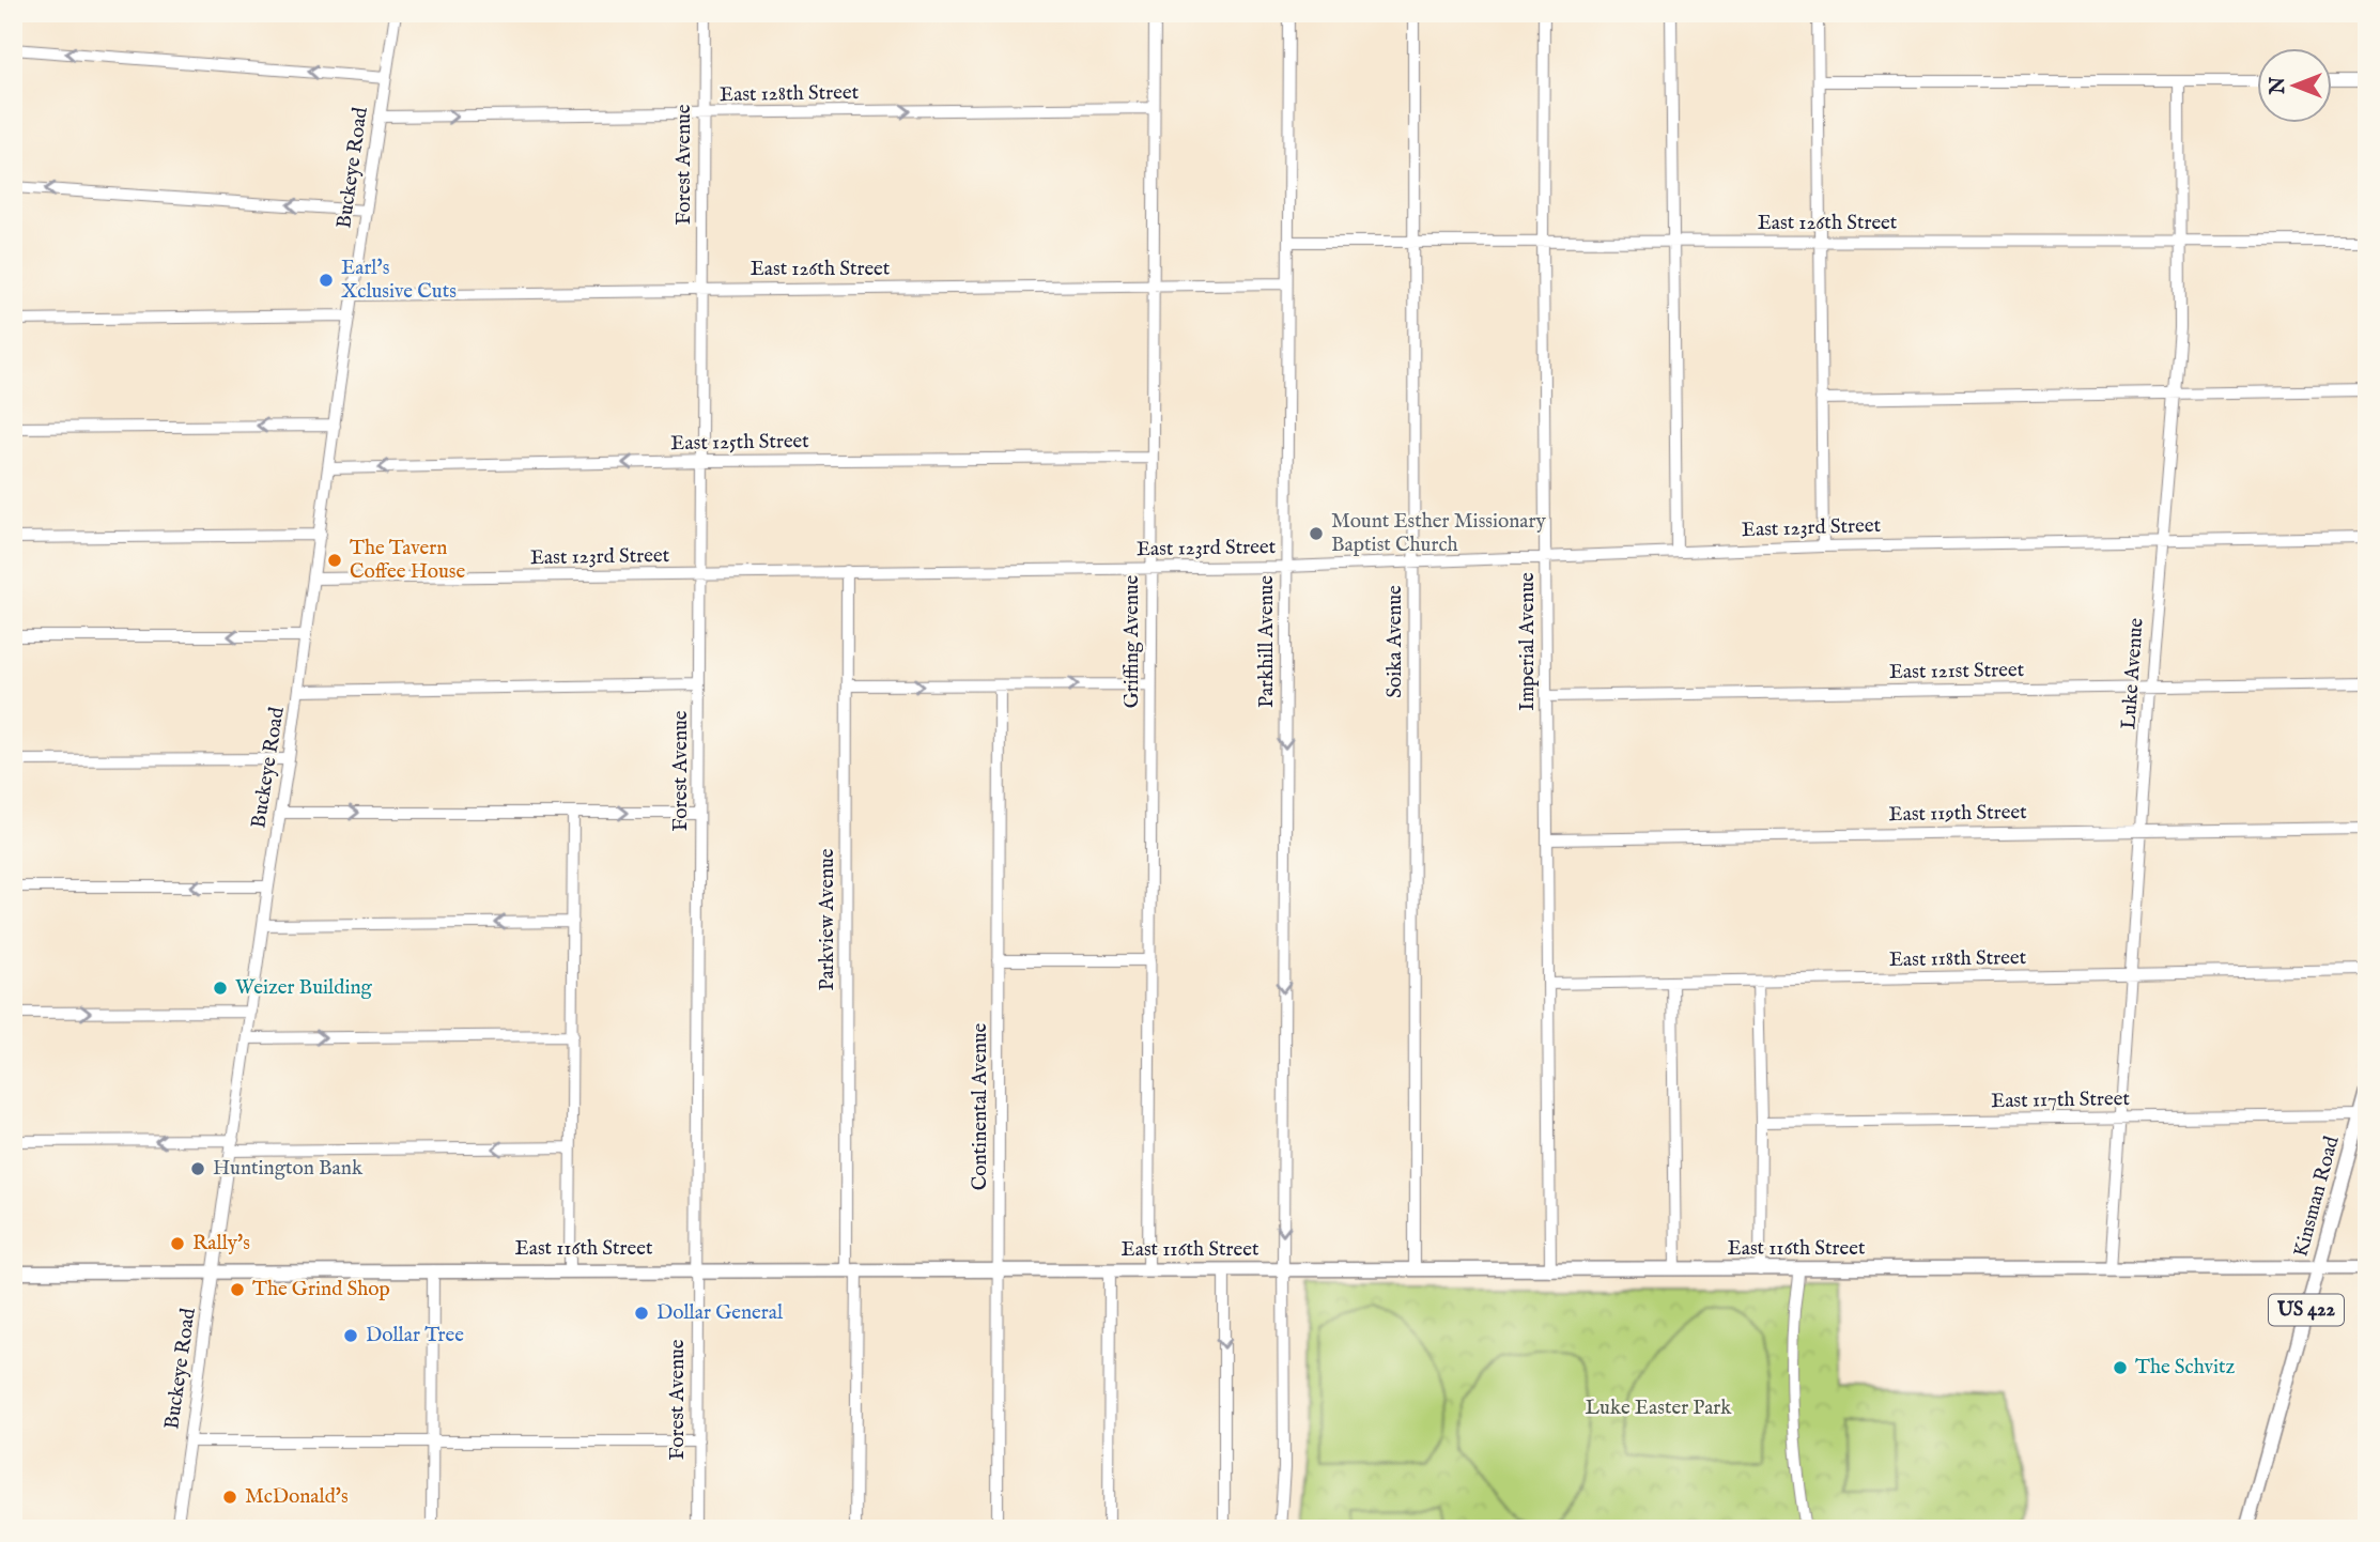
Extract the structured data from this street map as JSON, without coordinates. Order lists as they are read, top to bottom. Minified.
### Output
{"streets":{"main road":["Kinsman Road","East 116th Street","US 422"],"street":["East 128th Street","Forest Avenue","Buckeye Road","East 126th Street","East 125th Street","East 123rd Street","Griffing Avenue","Parkhill Avenue","Soika Avenue","Imperial Avenue","East 121st Street","Luke Avenue","East 119th Street","Parkview Avenue","East 118th Street","East 117th Street","Continental Avenue"]},"crossings":[["East 128th Street","Forest Avenue"],["East 128th Street","Buckeye Road"],["East 128th Street","Griffing Avenue"],["Forest Avenue","East 126th Street"],["Forest Avenue","East 125th Street"],["Forest Avenue","East 123rd Street"],["Forest Avenue","East 116th Street"],["Buckeye Road","East 126th Street"],["Buckeye Road","East 125th Street"],["Buckeye Road","East 123rd Street"],["Buckeye Road","East 116th Street"],["East 126th Street","Griffing Avenue"],["East 126th Street","Parkhill Avenue"],["East 126th Street","Soika Avenue"],["East 126th Street","Imperial Avenue"],["East 126th Street","Luke Avenue"],["East 125th Street","Griffing Avenue"],["East 123rd Street","Griffing Avenue"],["East 123rd Street","Parkhill Avenue"],["East 123rd Street","Soika Avenue"],["East 123rd Street","Imperial Avenue"],["East 123rd Street","Luke Avenue"],["East 123rd Street","Parkview Avenue"],["Griffing Avenue","East 116th Street"],["Parkhill Avenue","East 116th Street"],["Soika Avenue","East 116th Street"],["Imperial Avenue","East 121st Street"],["Imperial Avenue","East 119th Street"],["Imperial Avenue","East 118th Street"],["Imperial Avenue","East 116th Street"],["East 121st Street","Luke Avenue"],["Luke Avenue","East 119th Street"],["Luke Avenue","East 118th Street"],["Luke Avenue","East 117th Street"],["Luke Avenue","East 116th Street"],["Parkview Avenue","East 116th Street"],["East 117th Street","Kinsman Road"],["Continental Avenue","East 116th Street"],["Kinsman Road","East 116th Street"]],"one_way":["East 128th Street","East 125th Street","Parkhill Avenue"],"parks":["Luke Easter Park"],"places":["Earl's Xclusive Cuts","Mount Esther Missionary Baptist Church","The Tavern Coffee House","Weizer Building","Huntington Bank","Rally's","The Grind Shop","Dollar General","Dollar Tree","The Schvitz","McDonald's"],"north":"left"}
